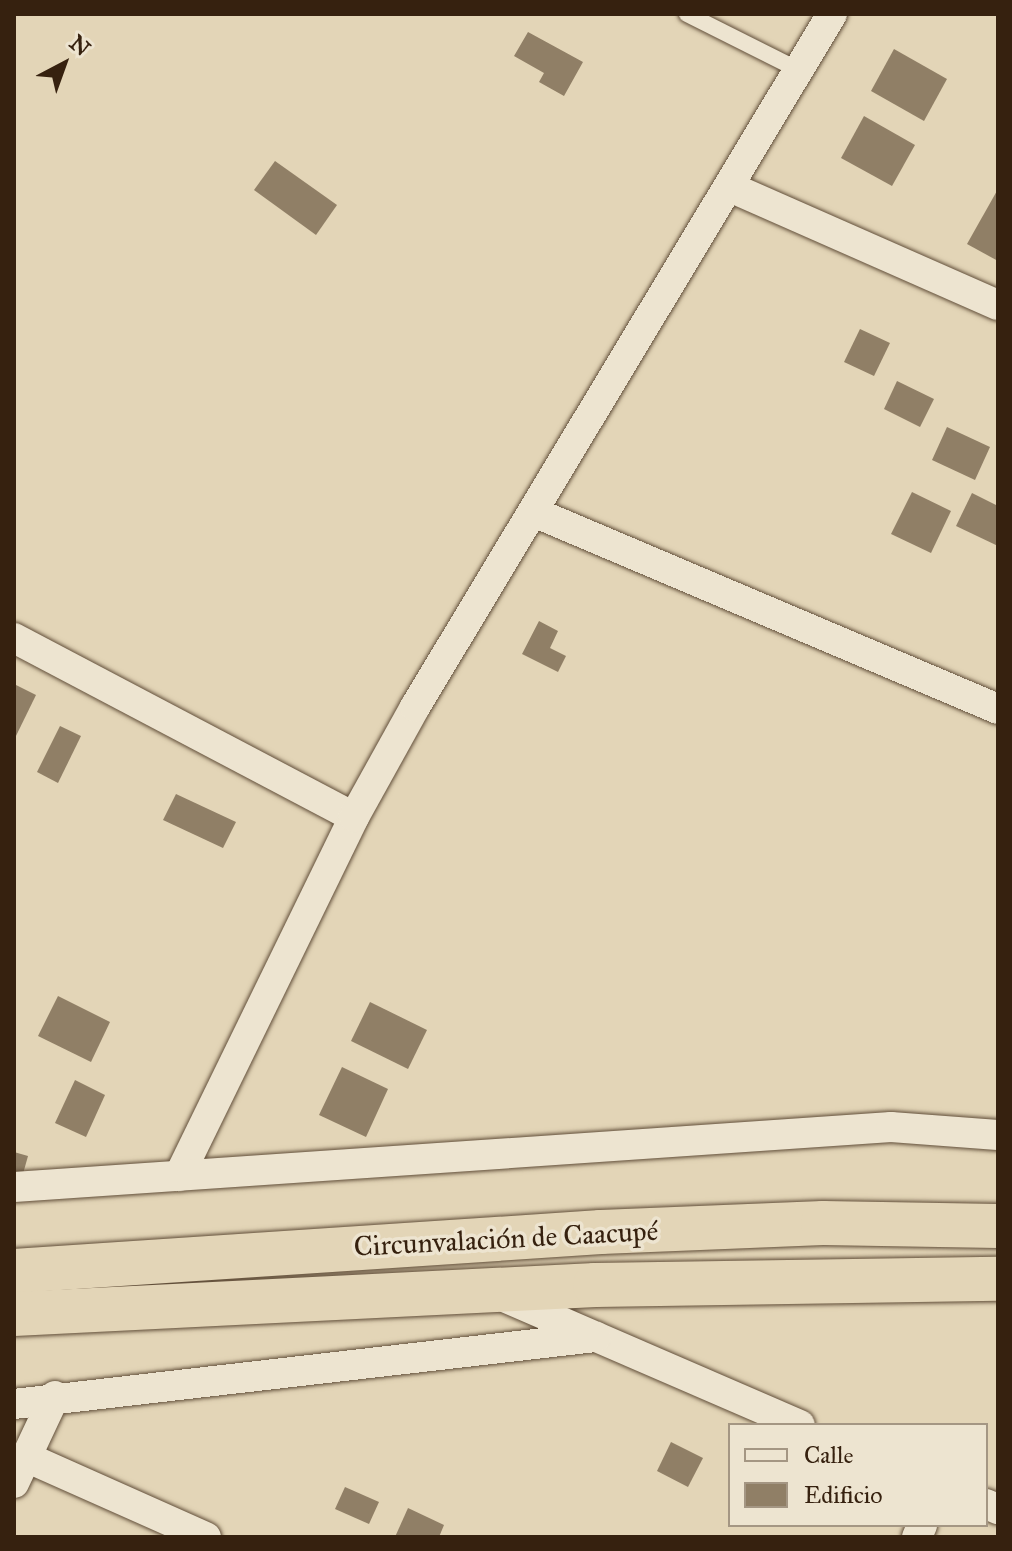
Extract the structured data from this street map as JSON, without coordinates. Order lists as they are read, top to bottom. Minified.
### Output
{"streets":{"highway":["Circunvalación de Caacupé"]},"legend":["Calle","Edificio"],"north":"top right"}
